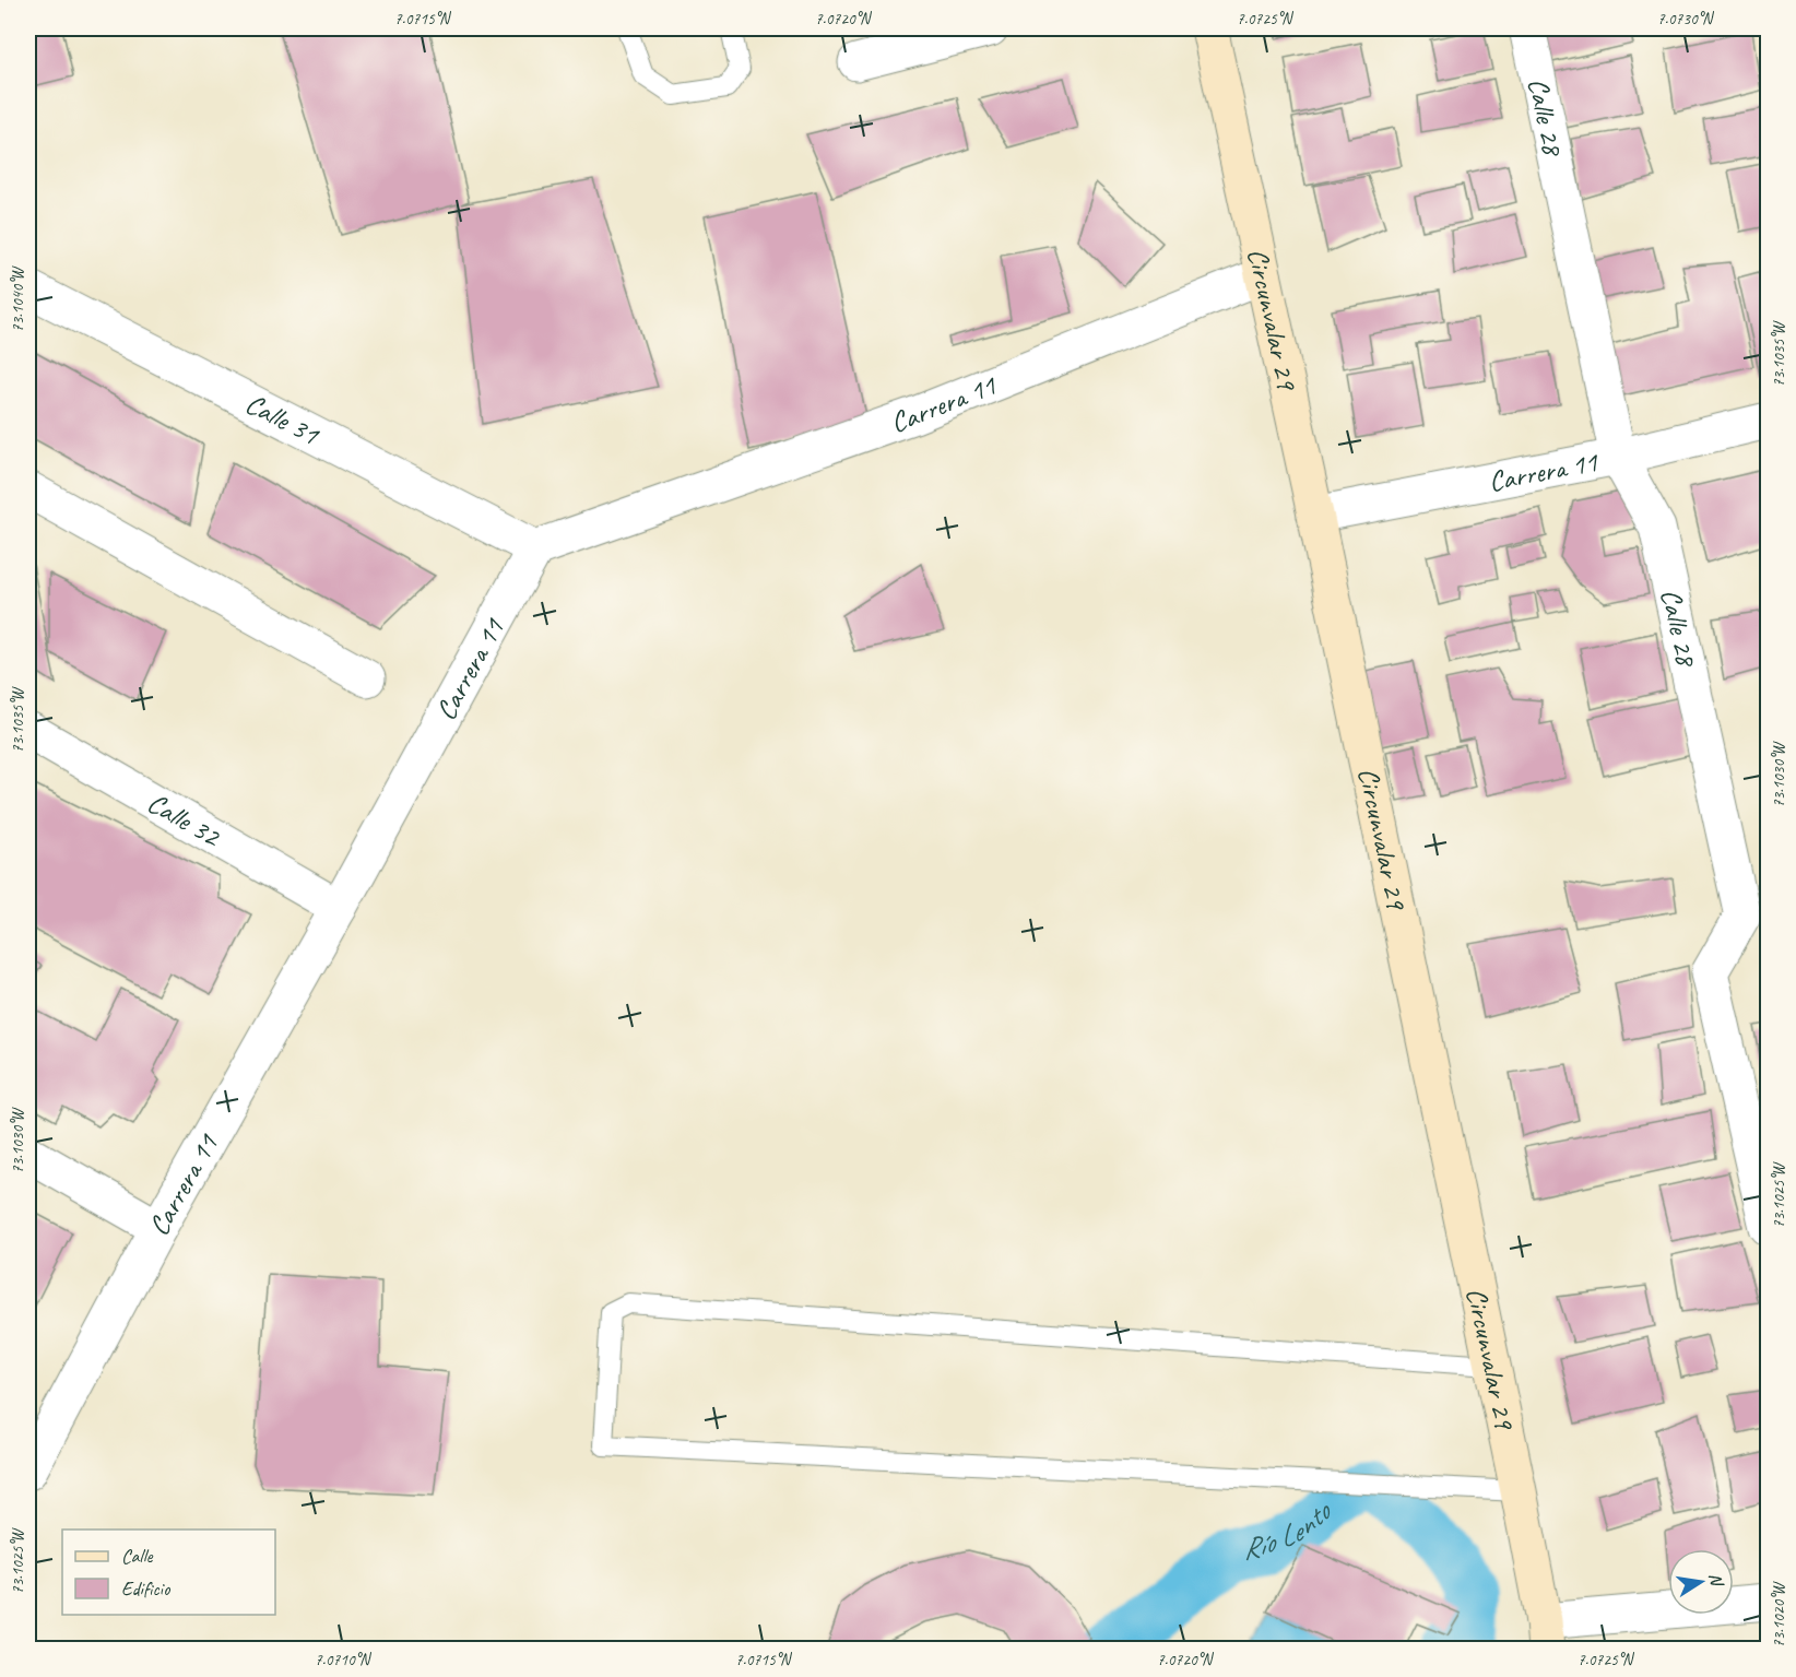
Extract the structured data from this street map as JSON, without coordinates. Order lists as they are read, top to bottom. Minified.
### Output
{"streets":{"street":["Calle 28","Circunvalar 29","Carrera 11","Calle 31","Calle 32"]},"crossings":[["Calle 28","Carrera 11"],["Circunvalar 29","Carrera 11"],["Carrera 11","Calle 31"],["Carrera 11","Calle 32"]],"water":["Río Lento"],"legend":["Calle","Edificio"],"north":"right","coordinates":["7.0715°N","7.0720°N","7.0725°N","7.0730°N","73.1040°W","73.1035°W","73.1030°W","73.1025°W","73.1020°W","7.0710°N"]}
